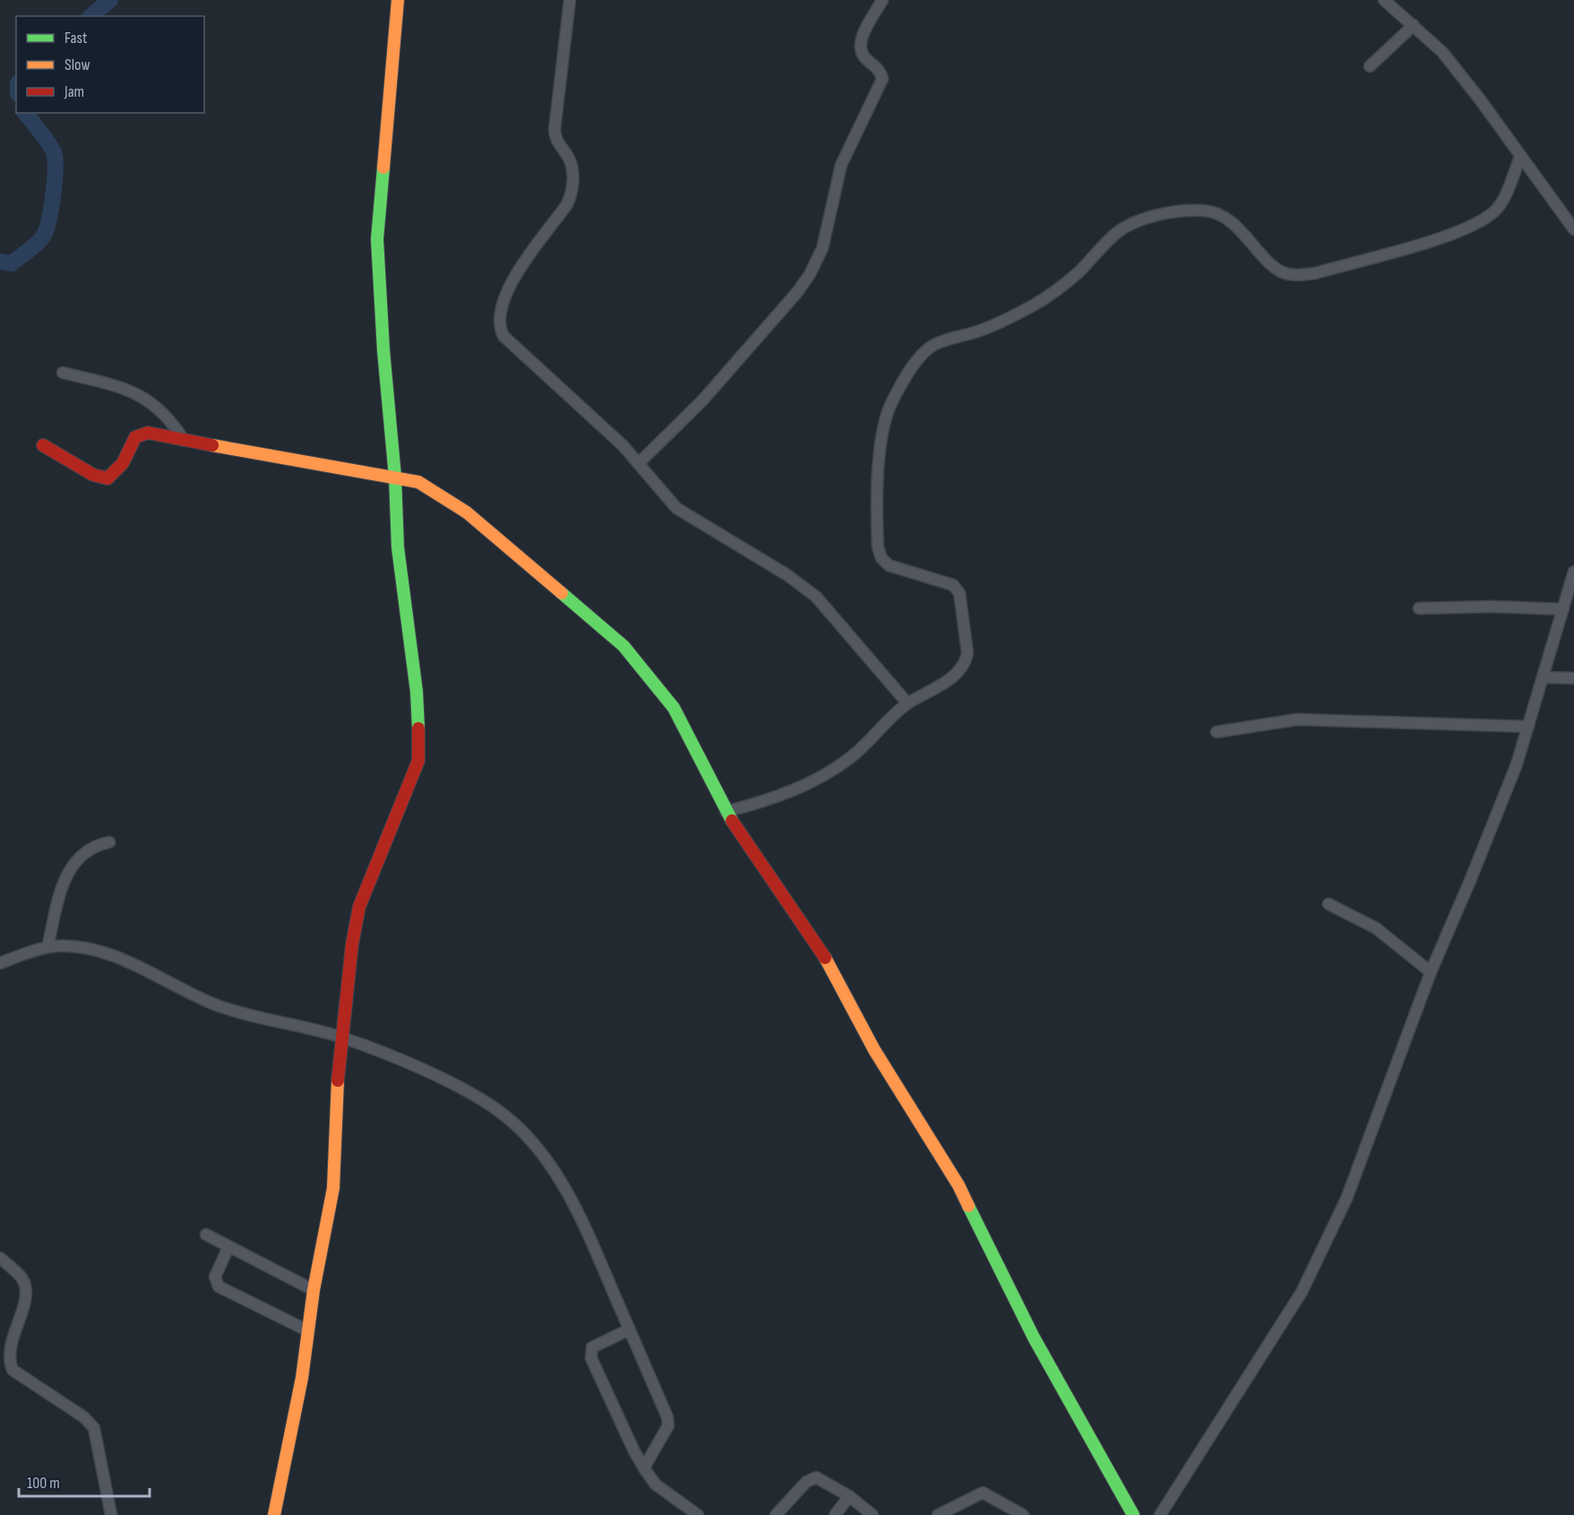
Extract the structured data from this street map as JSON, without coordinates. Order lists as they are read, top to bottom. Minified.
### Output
{"legend":["Fast","Slow","Jam"],"scale_bar":"100 m"}
